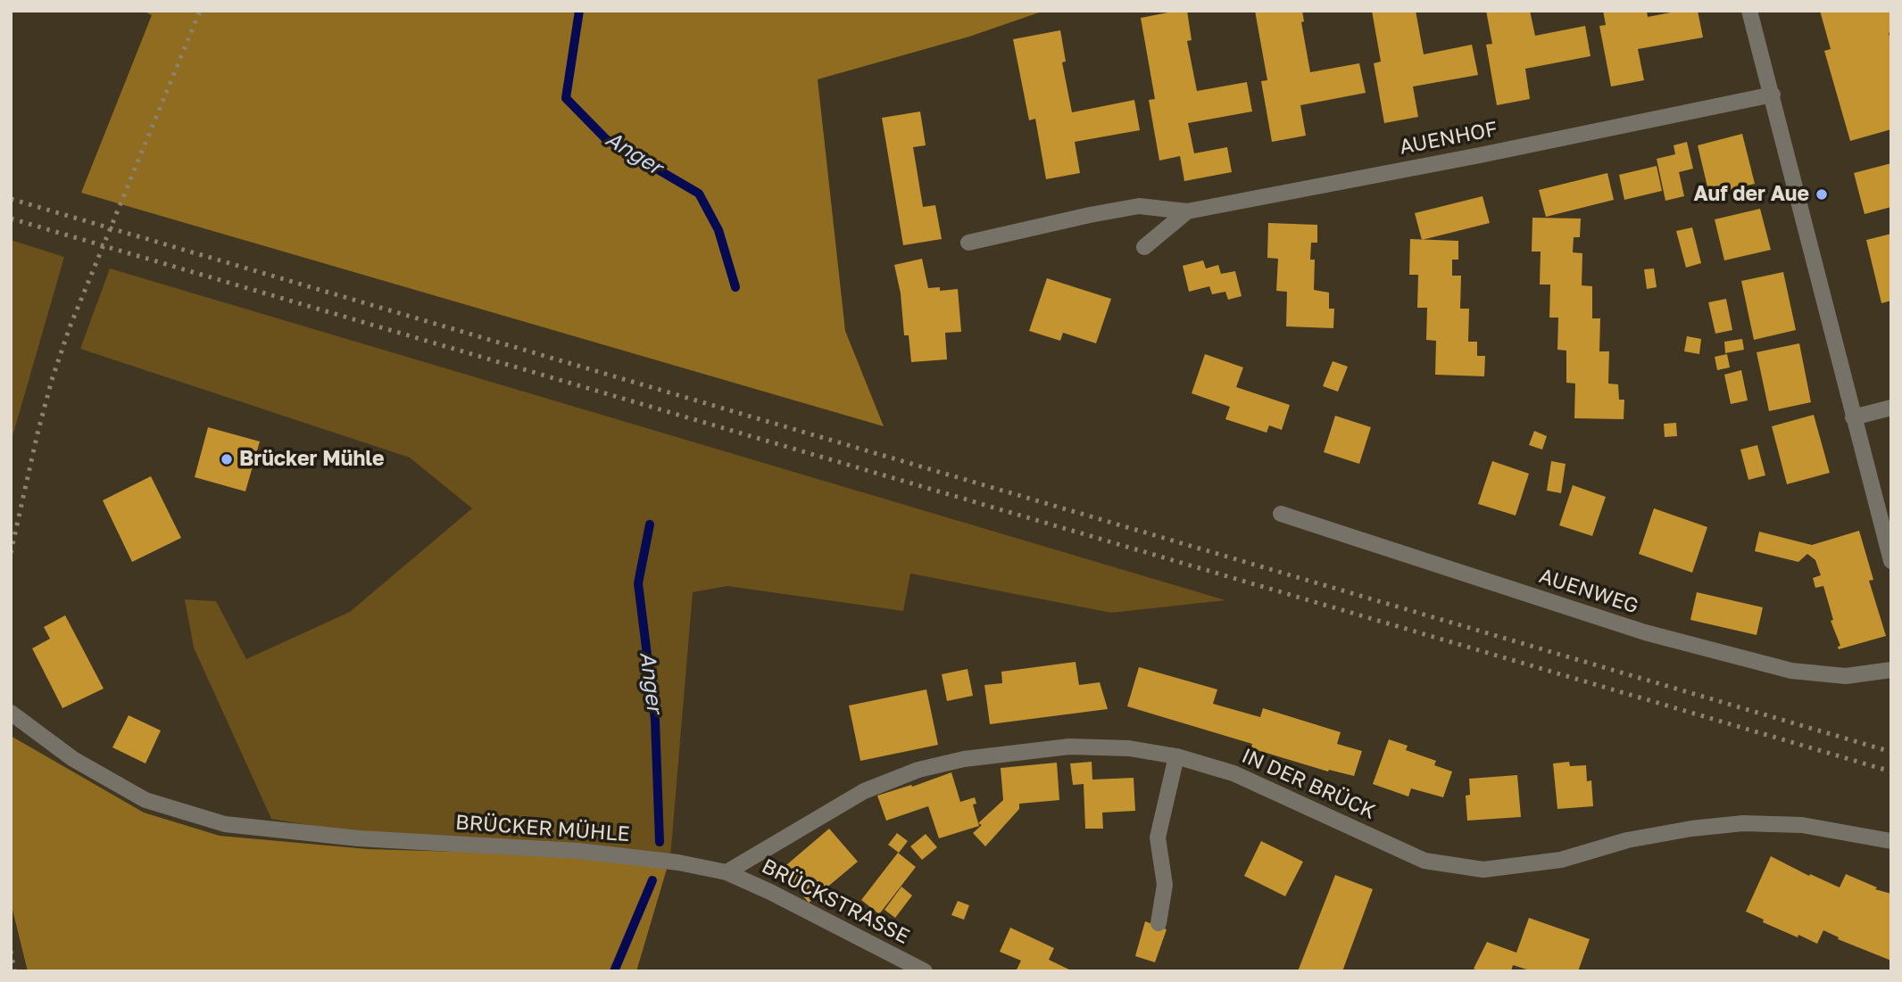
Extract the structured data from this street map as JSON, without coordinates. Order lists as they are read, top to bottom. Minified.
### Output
{"streets":{"street":["AUENHOF","AUENWEG","IN DER BRÜCK","BRÜCKER MÜHLE","BRÜCKSTRASSE"]},"crossings":[["IN DER BRÜCK","BRÜCKER MÜHLE"],["IN DER BRÜCK","BRÜCKSTRASSE"],["BRÜCKER MÜHLE","BRÜCKSTRASSE"]],"water":["Anger"],"places":["Auf der Aue","Brücker Mühle"]}
